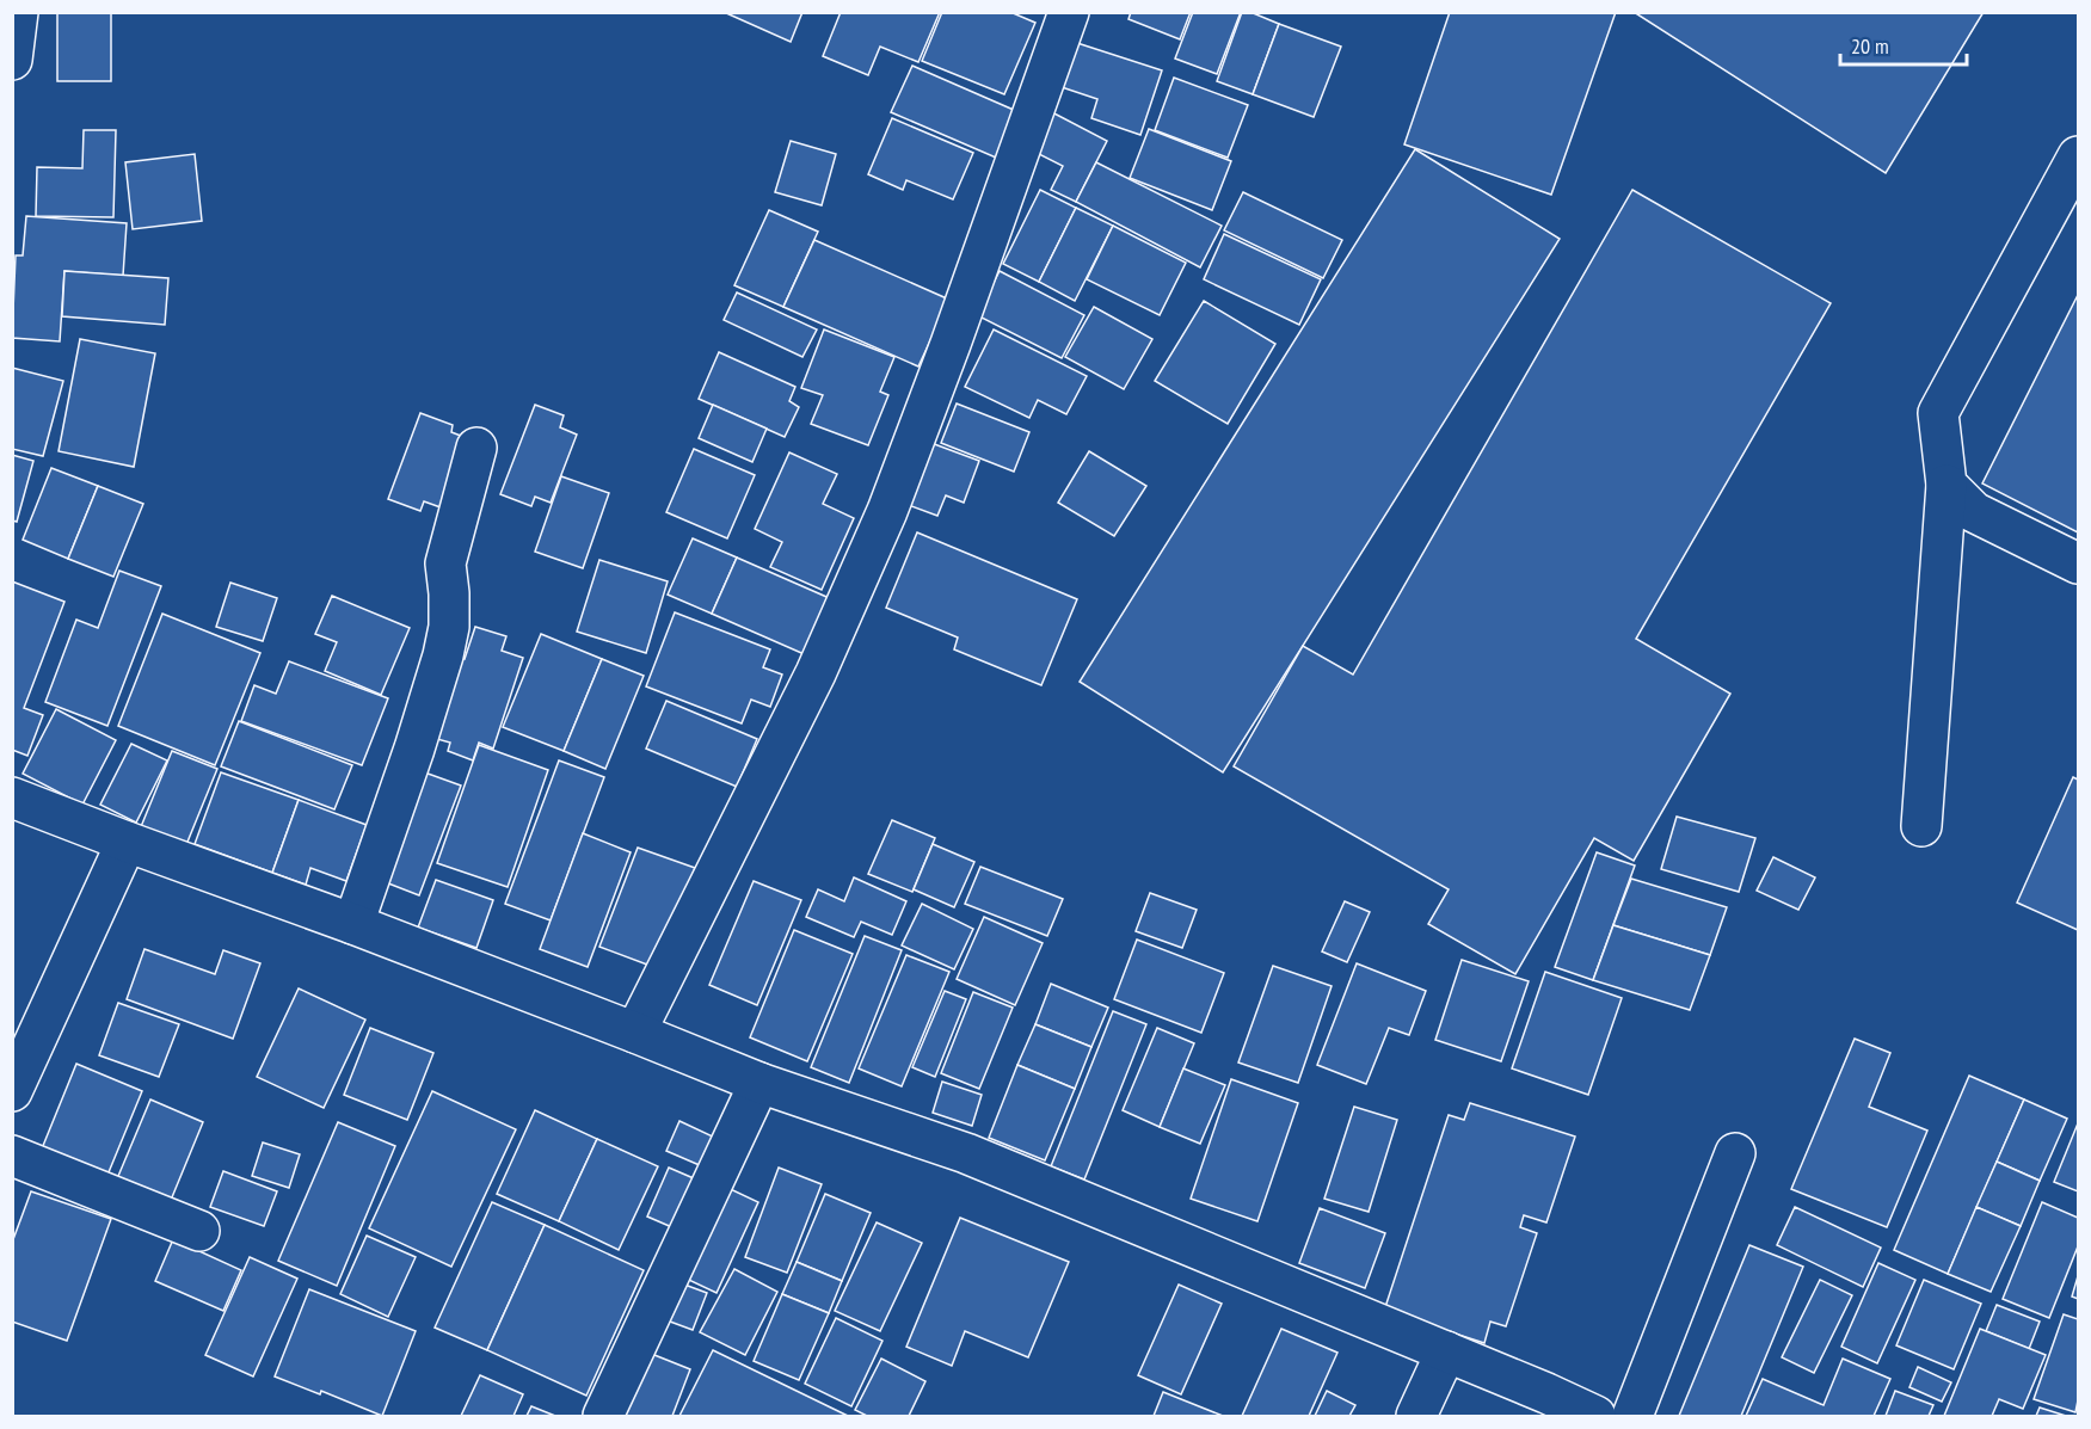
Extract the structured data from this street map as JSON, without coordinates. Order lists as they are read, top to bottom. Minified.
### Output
{"scale_bar":"20 m"}
